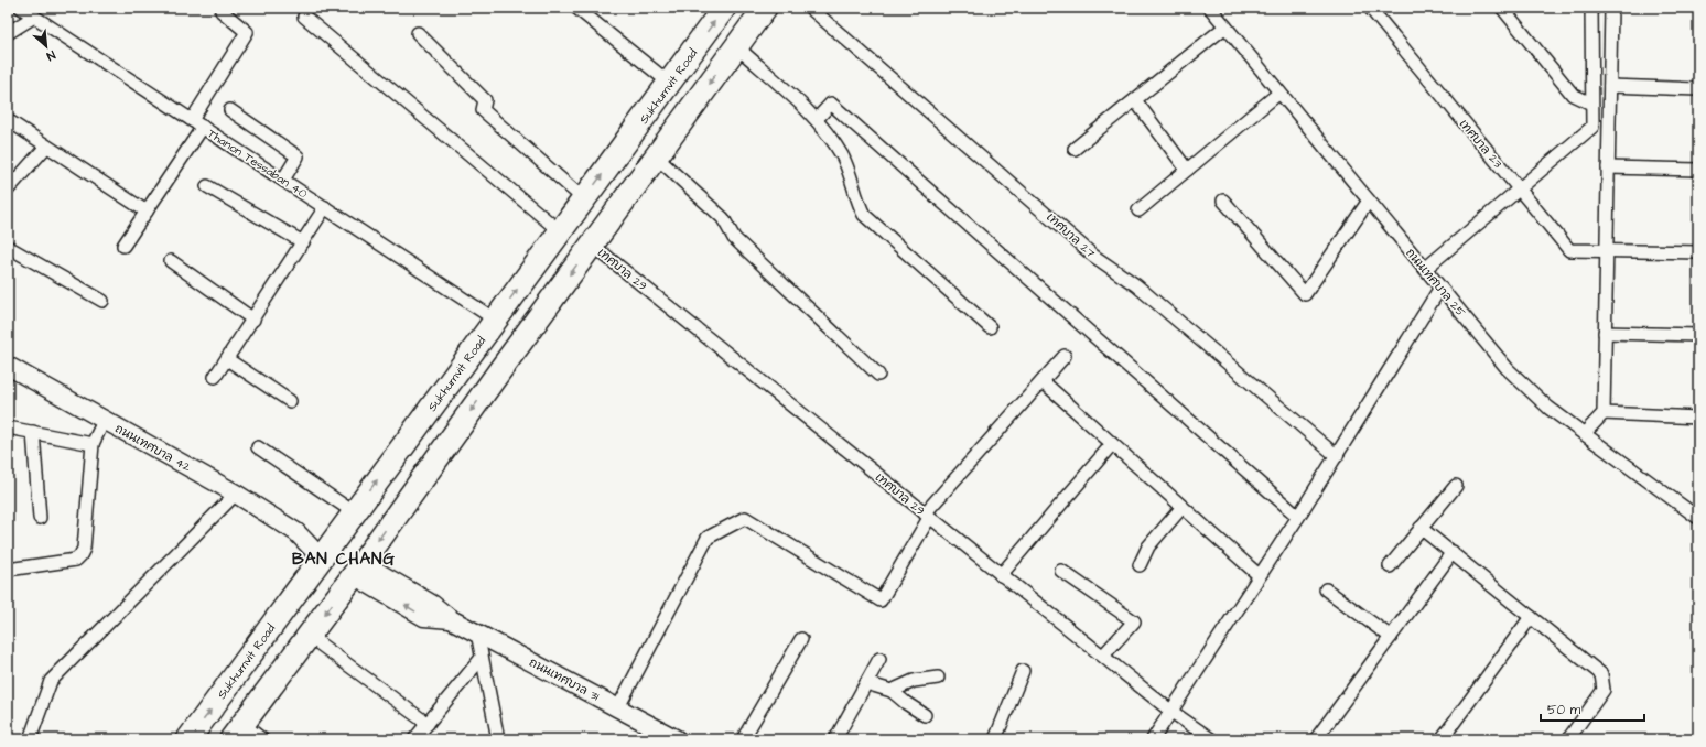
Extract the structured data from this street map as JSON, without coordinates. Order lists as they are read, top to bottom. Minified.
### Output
{"streets":{"highway":["Sukhumvit Road"],"street":["เทศบาล 23","Thanon Tessaban 40","เทศบาล 27","เทศบาล 29","ถนนเทศบาล 25","ถนนเทศบาล 42","ถนนเทศบาล 31"]},"crossings":[["Sukhumvit Road","Thanon Tessaban 40"],["Sukhumvit Road","ถนนเทศบาล 42"]],"districts":["BAN CHANG"],"scale_bar":"50 m","north":"bottom right"}
